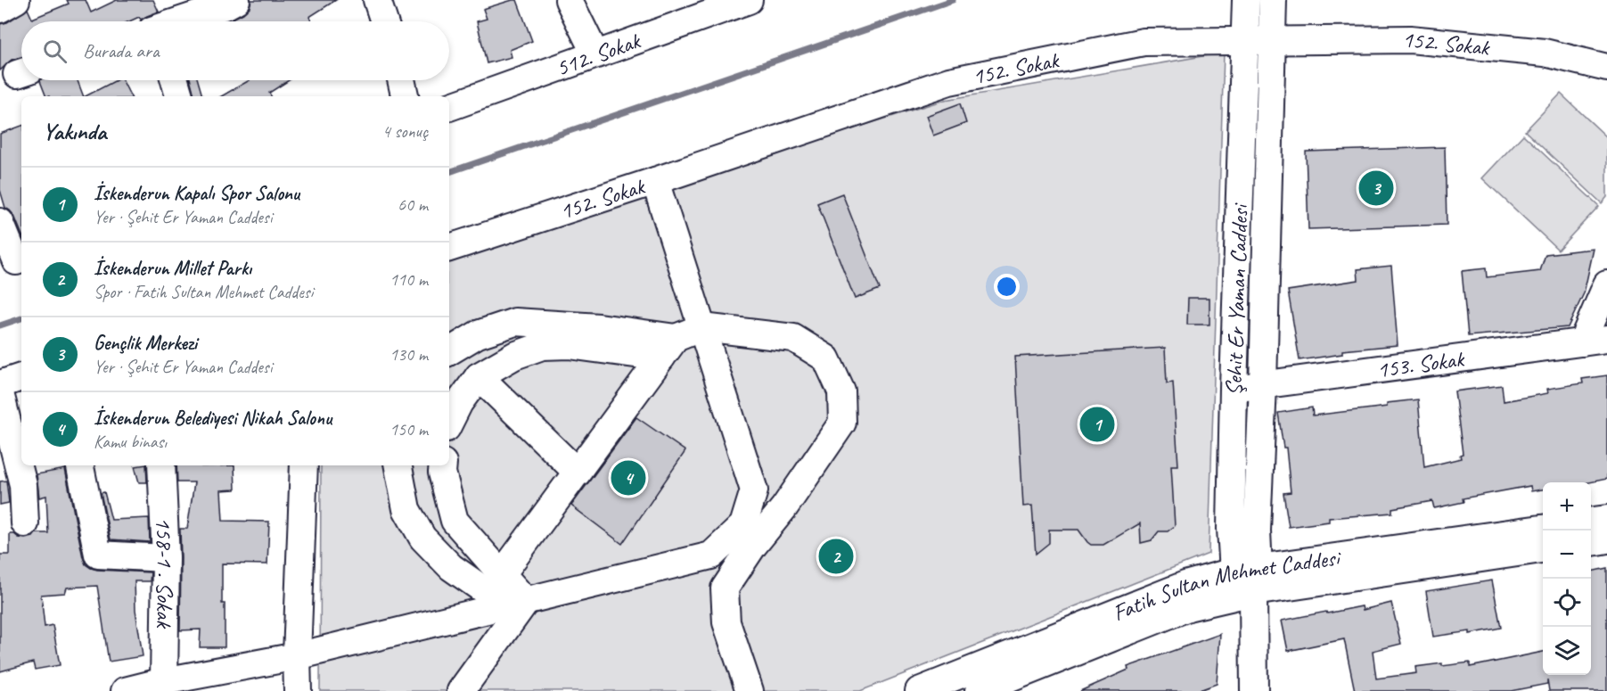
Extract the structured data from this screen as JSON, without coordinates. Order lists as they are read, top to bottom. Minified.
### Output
{"streets":{"street":["152. Sokak","512. Sokak","Şehit Er Yaman Caddesi","153. Sokak","158-1 . Sokak","Fatih Sultan Mehmet Caddesi"]},"crossings":[["152. Sokak","Şehit Er Yaman Caddesi"],["Şehit Er Yaman Caddesi","153. Sokak"],["Şehit Er Yaman Caddesi","Fatih Sultan Mehmet Caddesi"]],"page":{"search":"Burada ara","heading":["Yakında","4 sonuç"],"list":[{"mark":"1","name":"İskenderun Kapalı Spor Salonu","note":"Yer · Şehit Er Yaman Caddesi","value":"60 m"},{"mark":"2","name":"İskenderun Millet Parkı","note":"Spor · Fatih Sultan Mehmet Caddesi","value":"110 m"},{"mark":"3","name":"Gençlik Merkezi","note":"Yer · Şehit Er Yaman Caddesi","value":"130 m"},{"mark":"4","name":"İskenderun Belediyesi Nikah Salonu","note":"Kamu binası","value":"150 m"}],"pins":["3","1","4","2"],"map_buttons":["+","−"]}}
